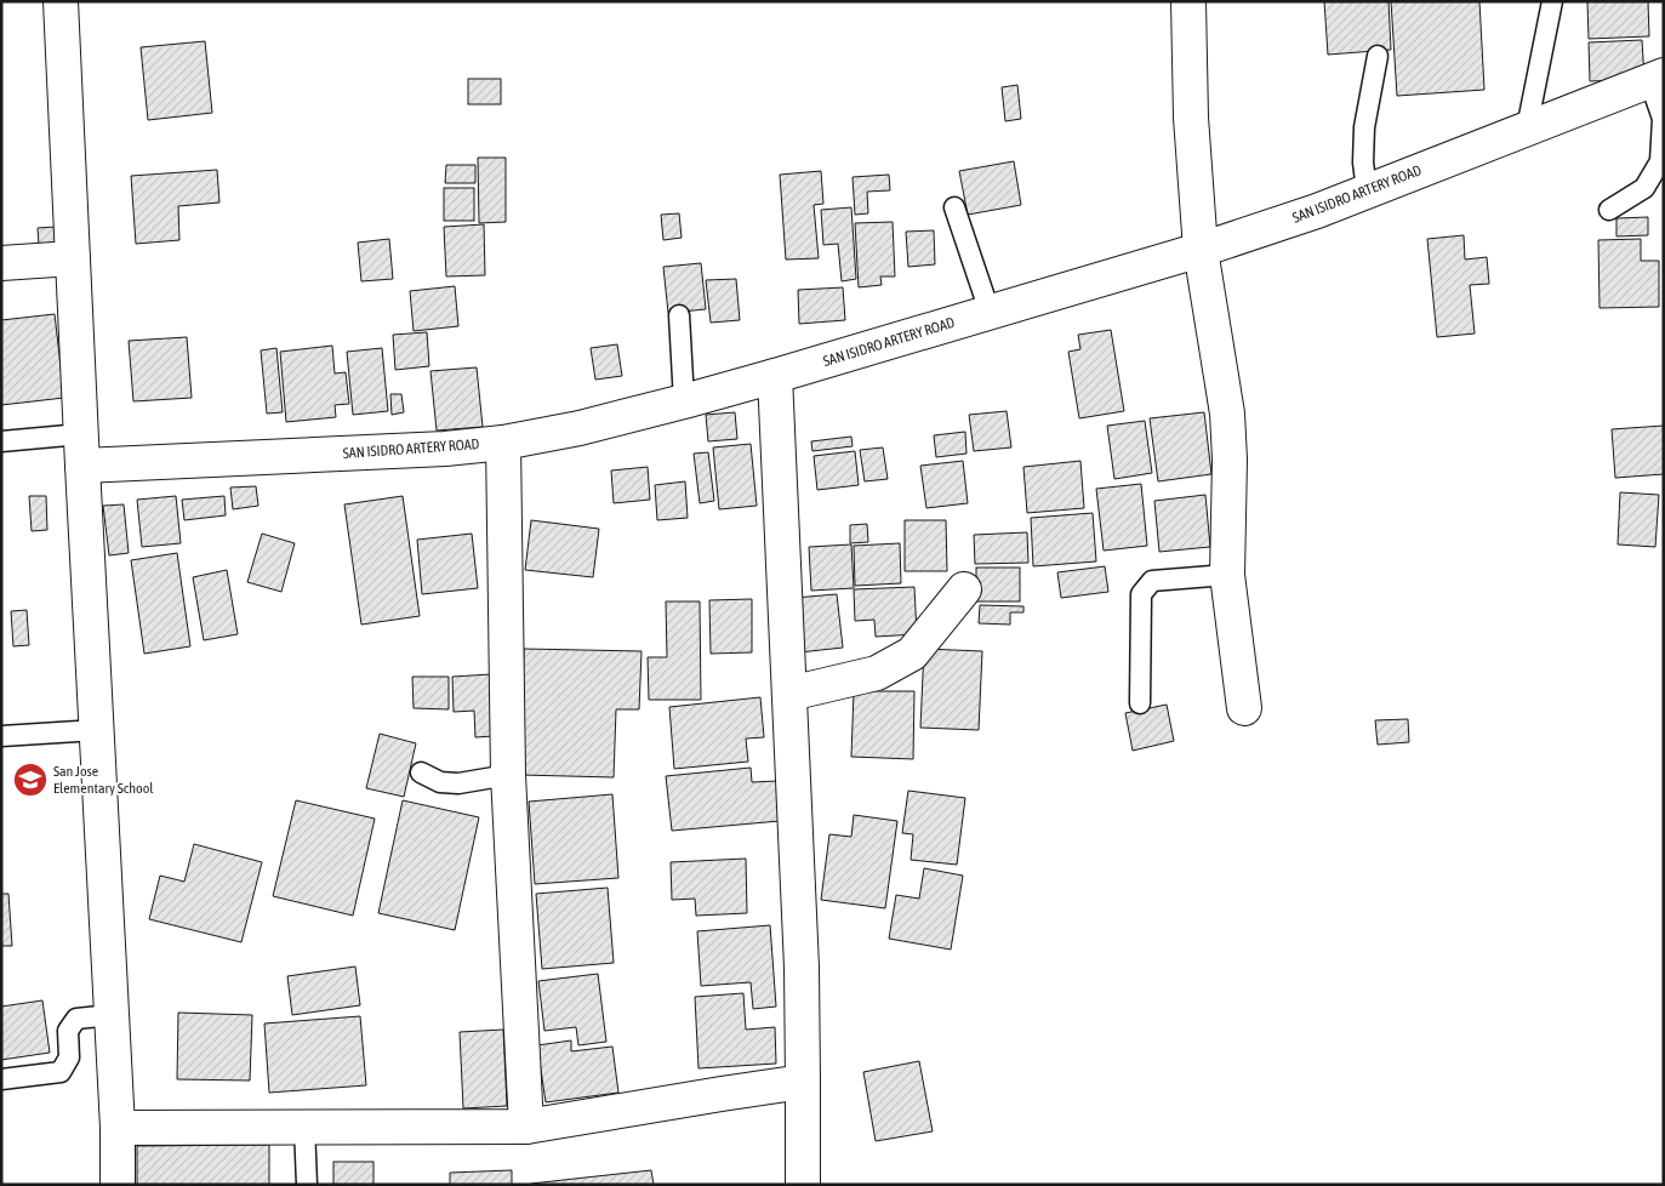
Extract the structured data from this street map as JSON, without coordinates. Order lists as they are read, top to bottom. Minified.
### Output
{"streets":{"street":["SAN ISIDRO ARTERY ROAD"]},"places":{"school or university":["San Jose Elementary School"]}}
